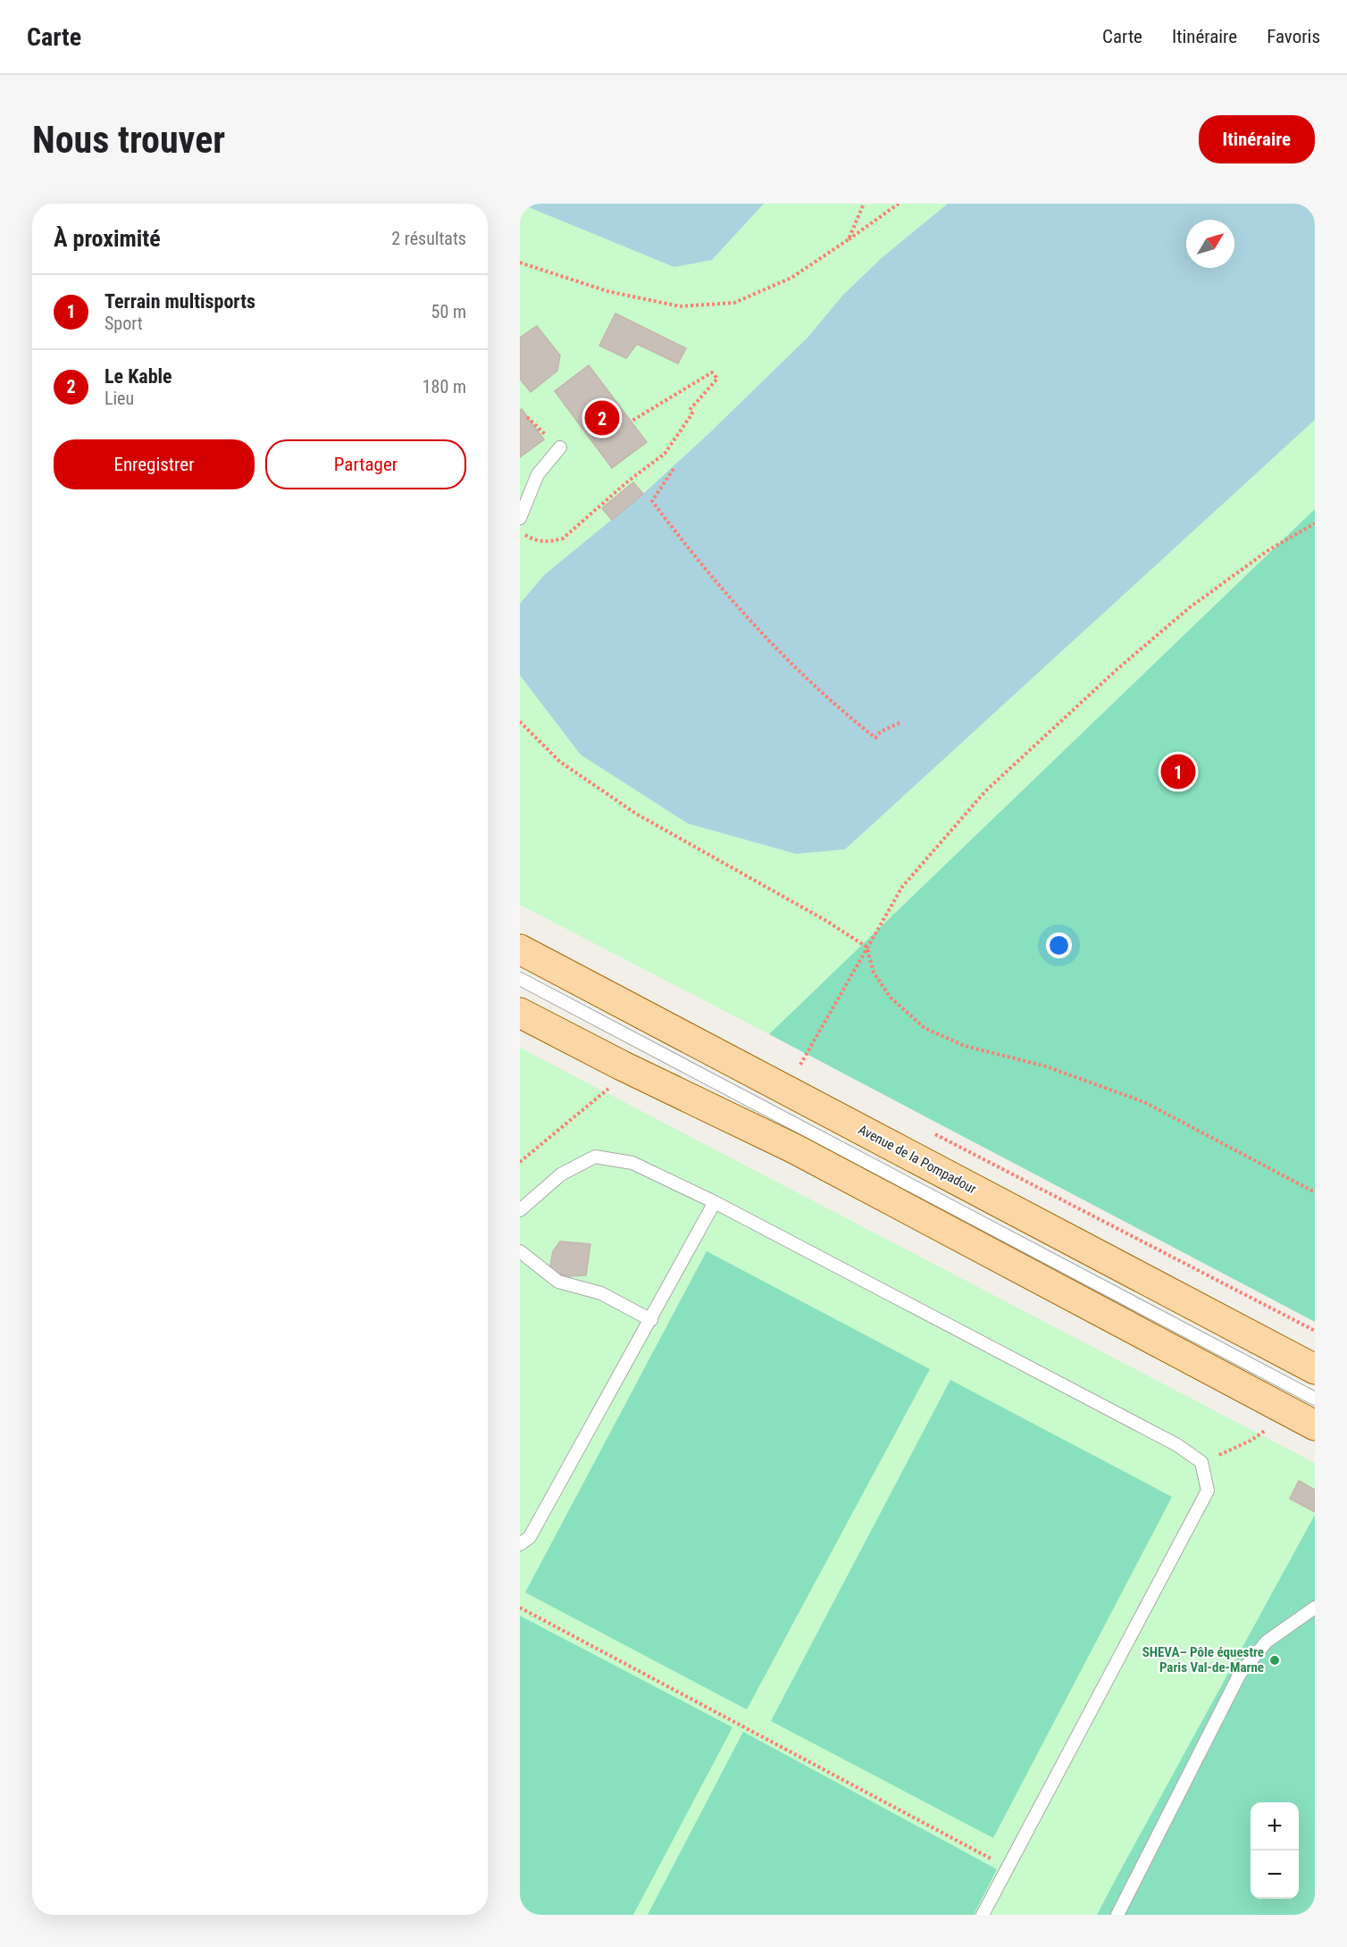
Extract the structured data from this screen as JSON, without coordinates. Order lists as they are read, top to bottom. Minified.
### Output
{"streets":{"main road":["Avenue de la Pompadour"]},"places":["SHEVA– Pôle équestre Paris Val-de-Marne"],"north":"top right","page":{"header":"Carte","nav":["Carte","Itinéraire","Favoris"],"buttons":["Itinéraire",["Enregistrer","Partager"]],"title":"Nous trouver","heading":["À proximité","2 résultats"],"list":[{"mark":"1","name":"Terrain multisports","note":"Sport","value":"50 m"},{"mark":"2","name":"Le Kable","note":"Lieu","value":"180 m"}],"pins":["2","1"],"map_buttons":["+","−"]}}
